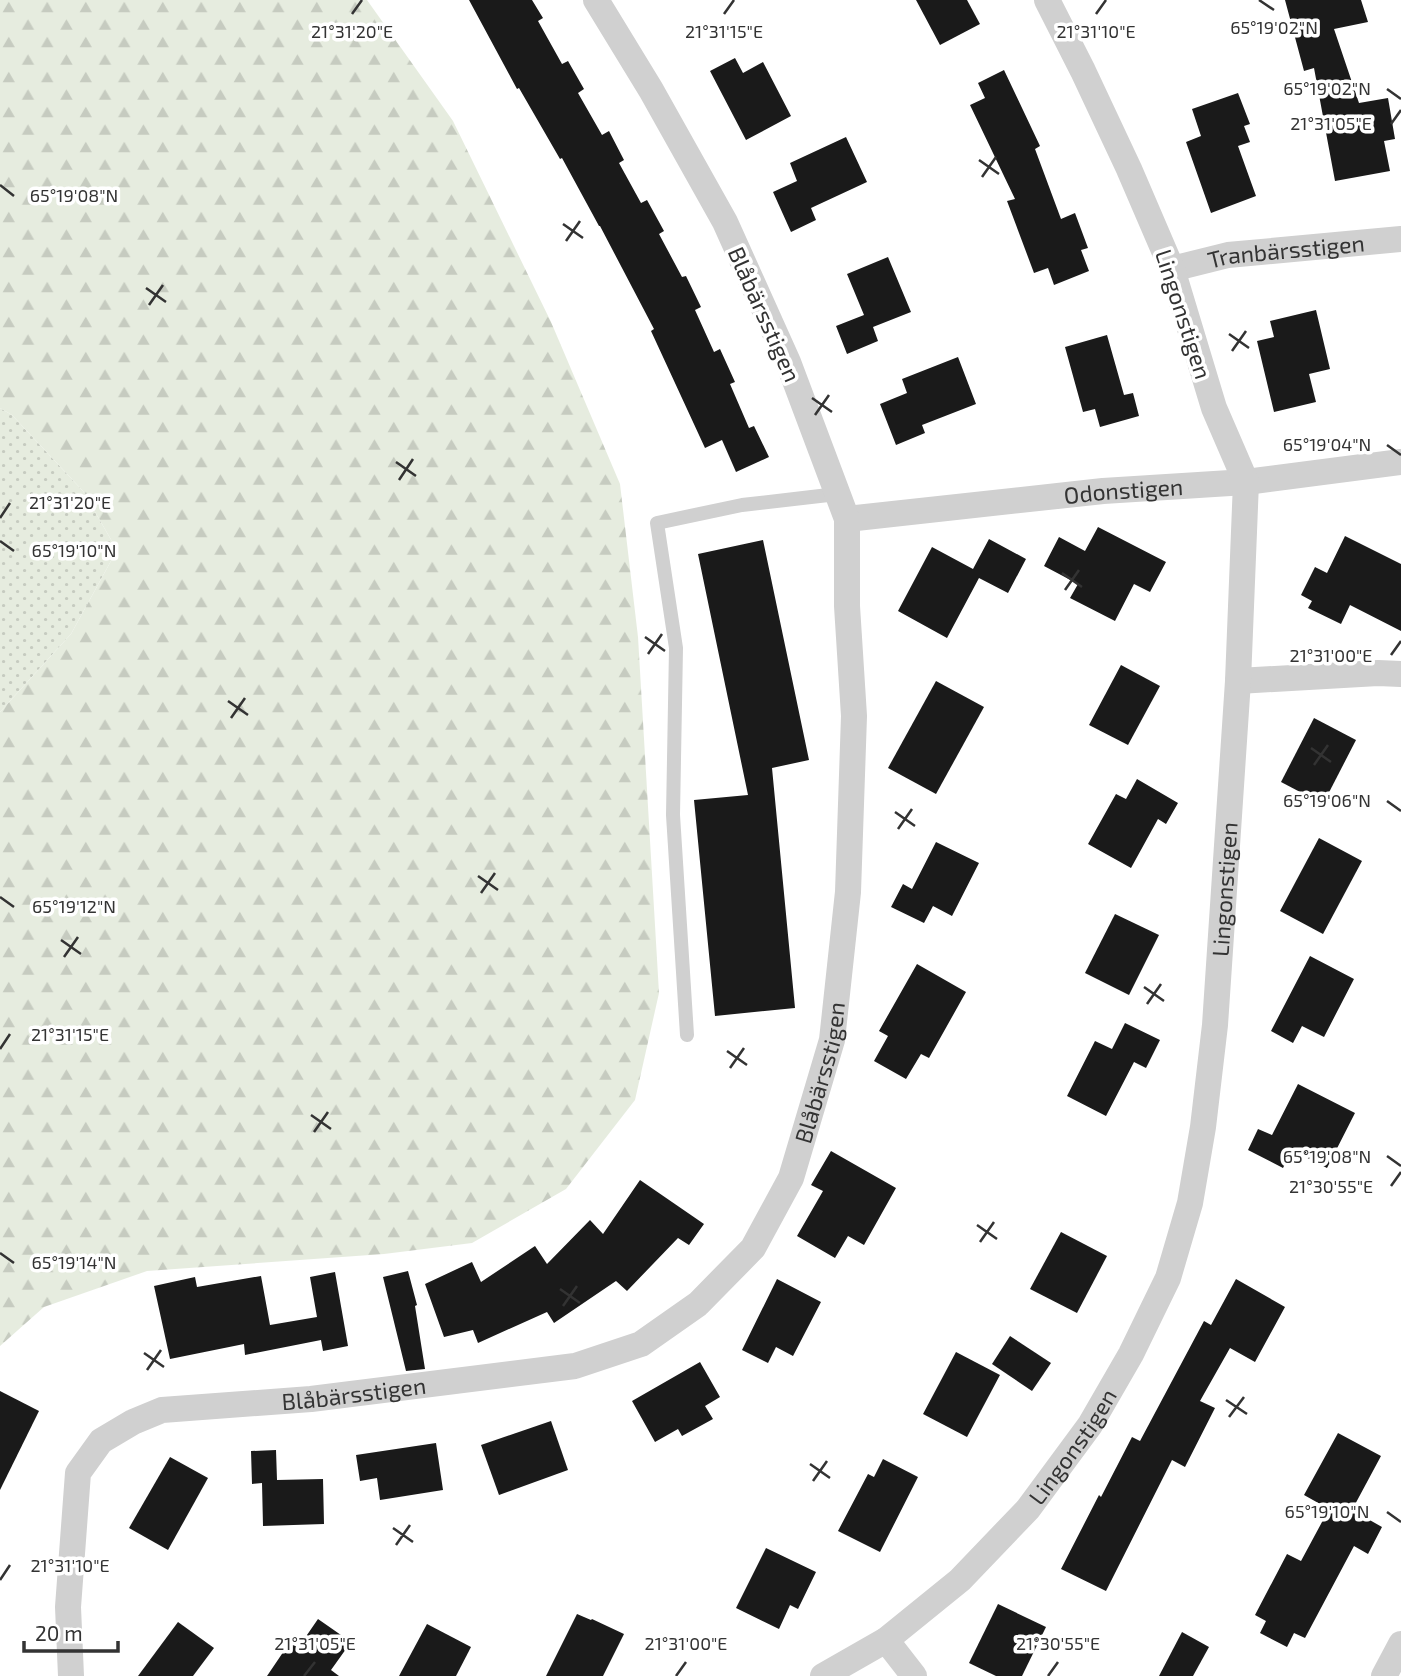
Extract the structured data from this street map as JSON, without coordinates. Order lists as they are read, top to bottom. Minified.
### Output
{"streets":{"street":["Tranbärsstigen","Blåbärsstigen","Lingonstigen","Odonstigen"]},"crossings":[["Tranbärsstigen","Lingonstigen"],["Blåbärsstigen","Odonstigen"],["Lingonstigen","Odonstigen"]],"scale_bar":"20 m","coordinates":["65°19'02\"N","21°31'20\"E","21°31'15\"E","21°31'10\"E","21°31'05\"E","65°19'08\"N","65°19'04\"N","65°19'10\"N","21°31'00\"E","65°19'06\"N","65°19'12\"N","21°30'55\"E","65°19'14\"N"]}
